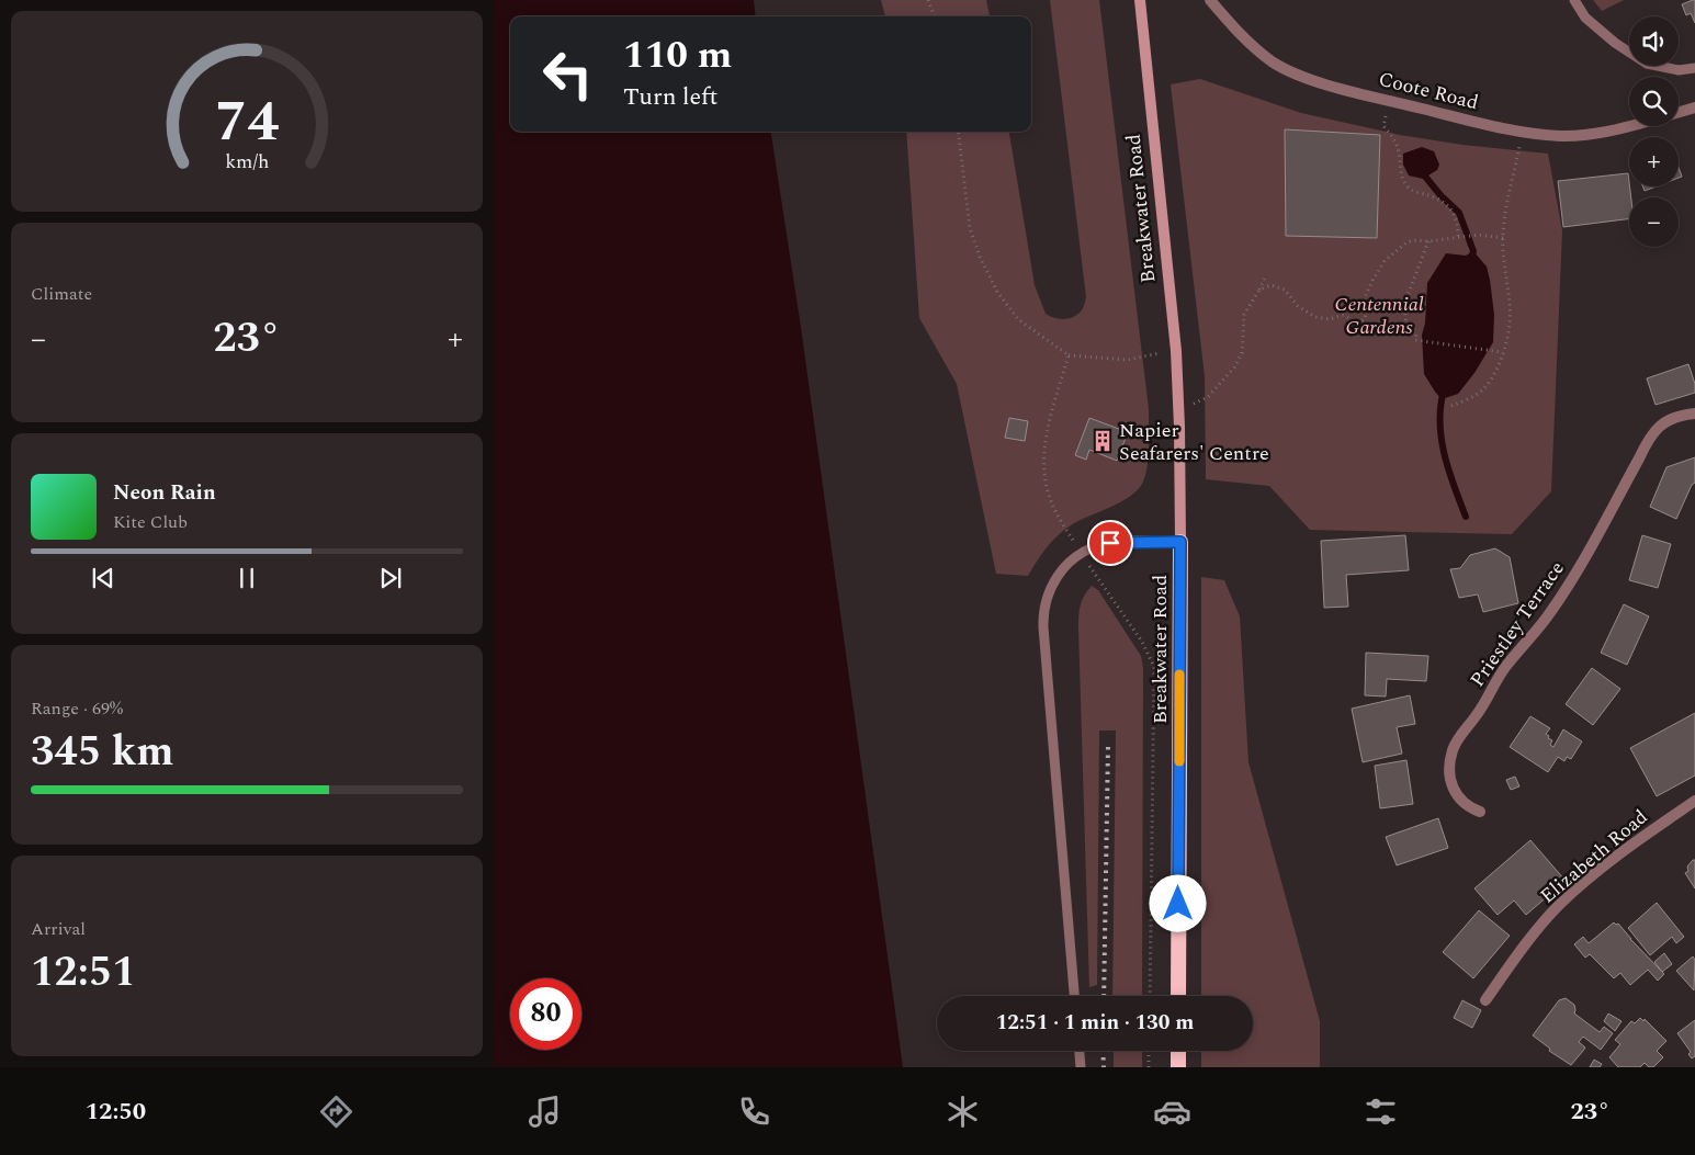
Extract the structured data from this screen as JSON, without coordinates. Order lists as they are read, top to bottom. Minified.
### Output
{"streets":{"highway":["Breakwater Road"],"street":["Coote Road","Priestley Terrace","Elizabeth Road"]},"parks":["Centennial Gardens"],"places":{"building":["Napier Seafarers' Centre"]},"page":{"map_buttons":["+","−"],"turn":["110 m","Turn left"],"tile":["Climate",["Range · 69%","345 km"],["Arrival","12:51"]],"heat":["−","23°","+"],"song":["Neon Rain","Kite Club"],"limit":"80","trip":"12:51 · 1 min · 130 m","tabs":["12:50","23°"],"gauge":["74","km/h"]}}
